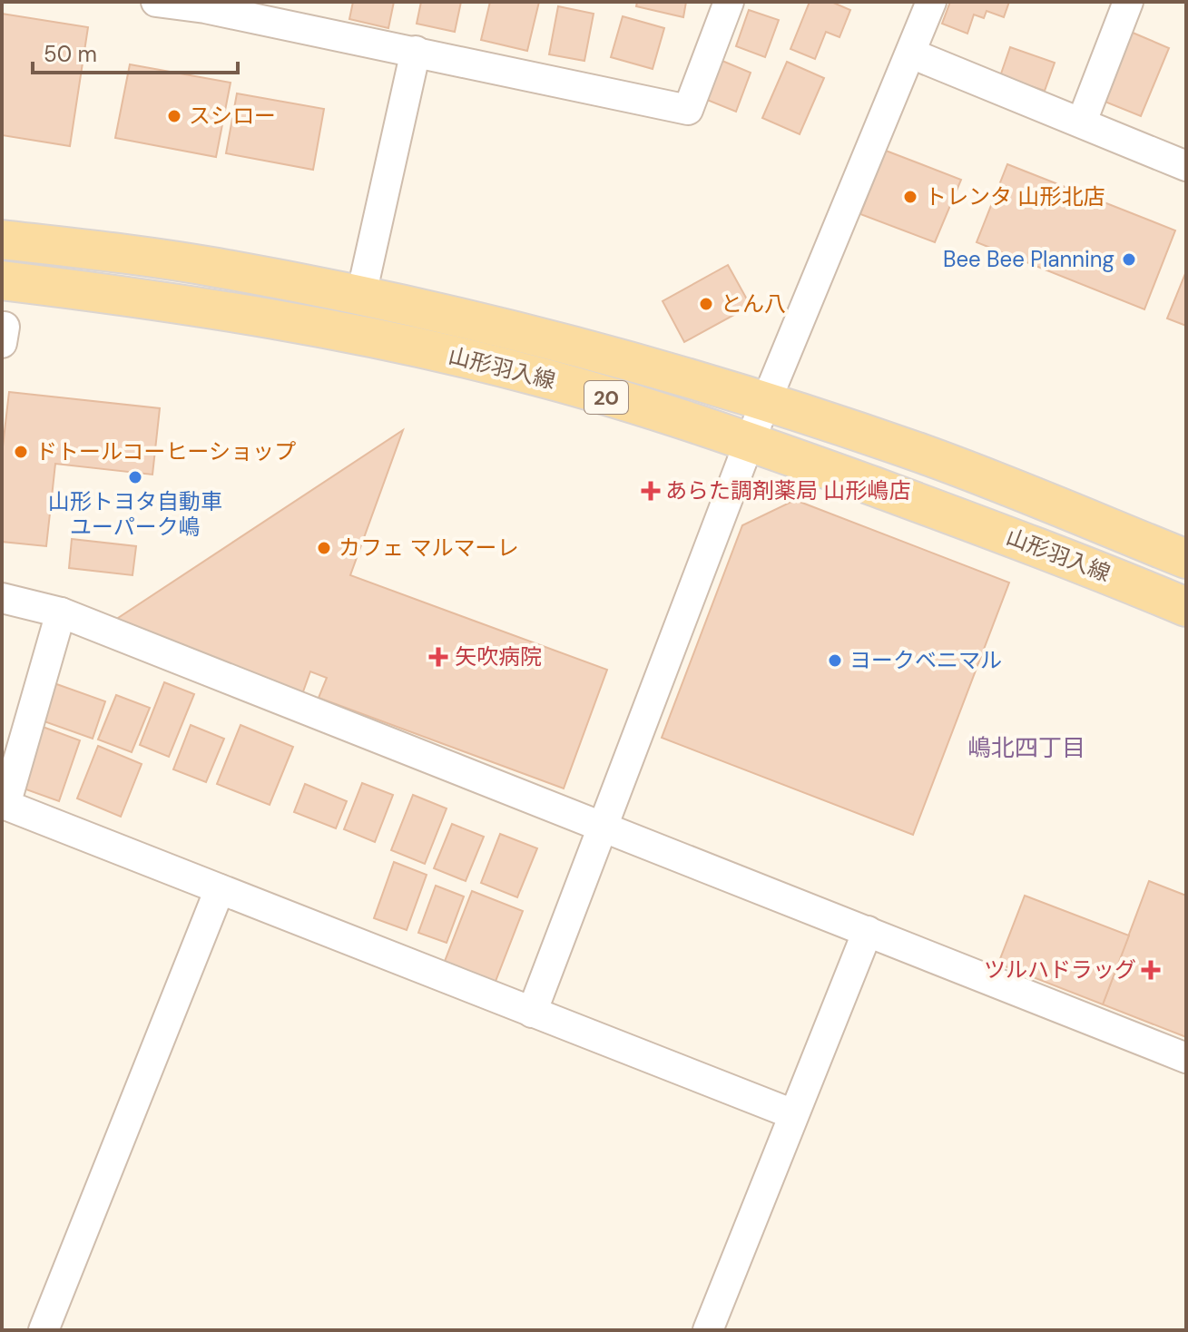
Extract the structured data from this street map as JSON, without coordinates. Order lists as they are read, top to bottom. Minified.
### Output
{"streets":{"main road":["山形羽入線","20"]},"districts":["嶋北四丁目"],"places":{"other":["スシロー","トレンタ 山形北店","Bee Bee Planning","とん八","ドトールコーヒーショップ","山形トヨタ自動車 ユーパーク嶋","カフェ マルマーレ","ヨークベニマル"],"health":["あらた調剤薬局 山形嶋店","矢吹病院","ツルハドラッグ"]},"scale_bar":"50 m"}
